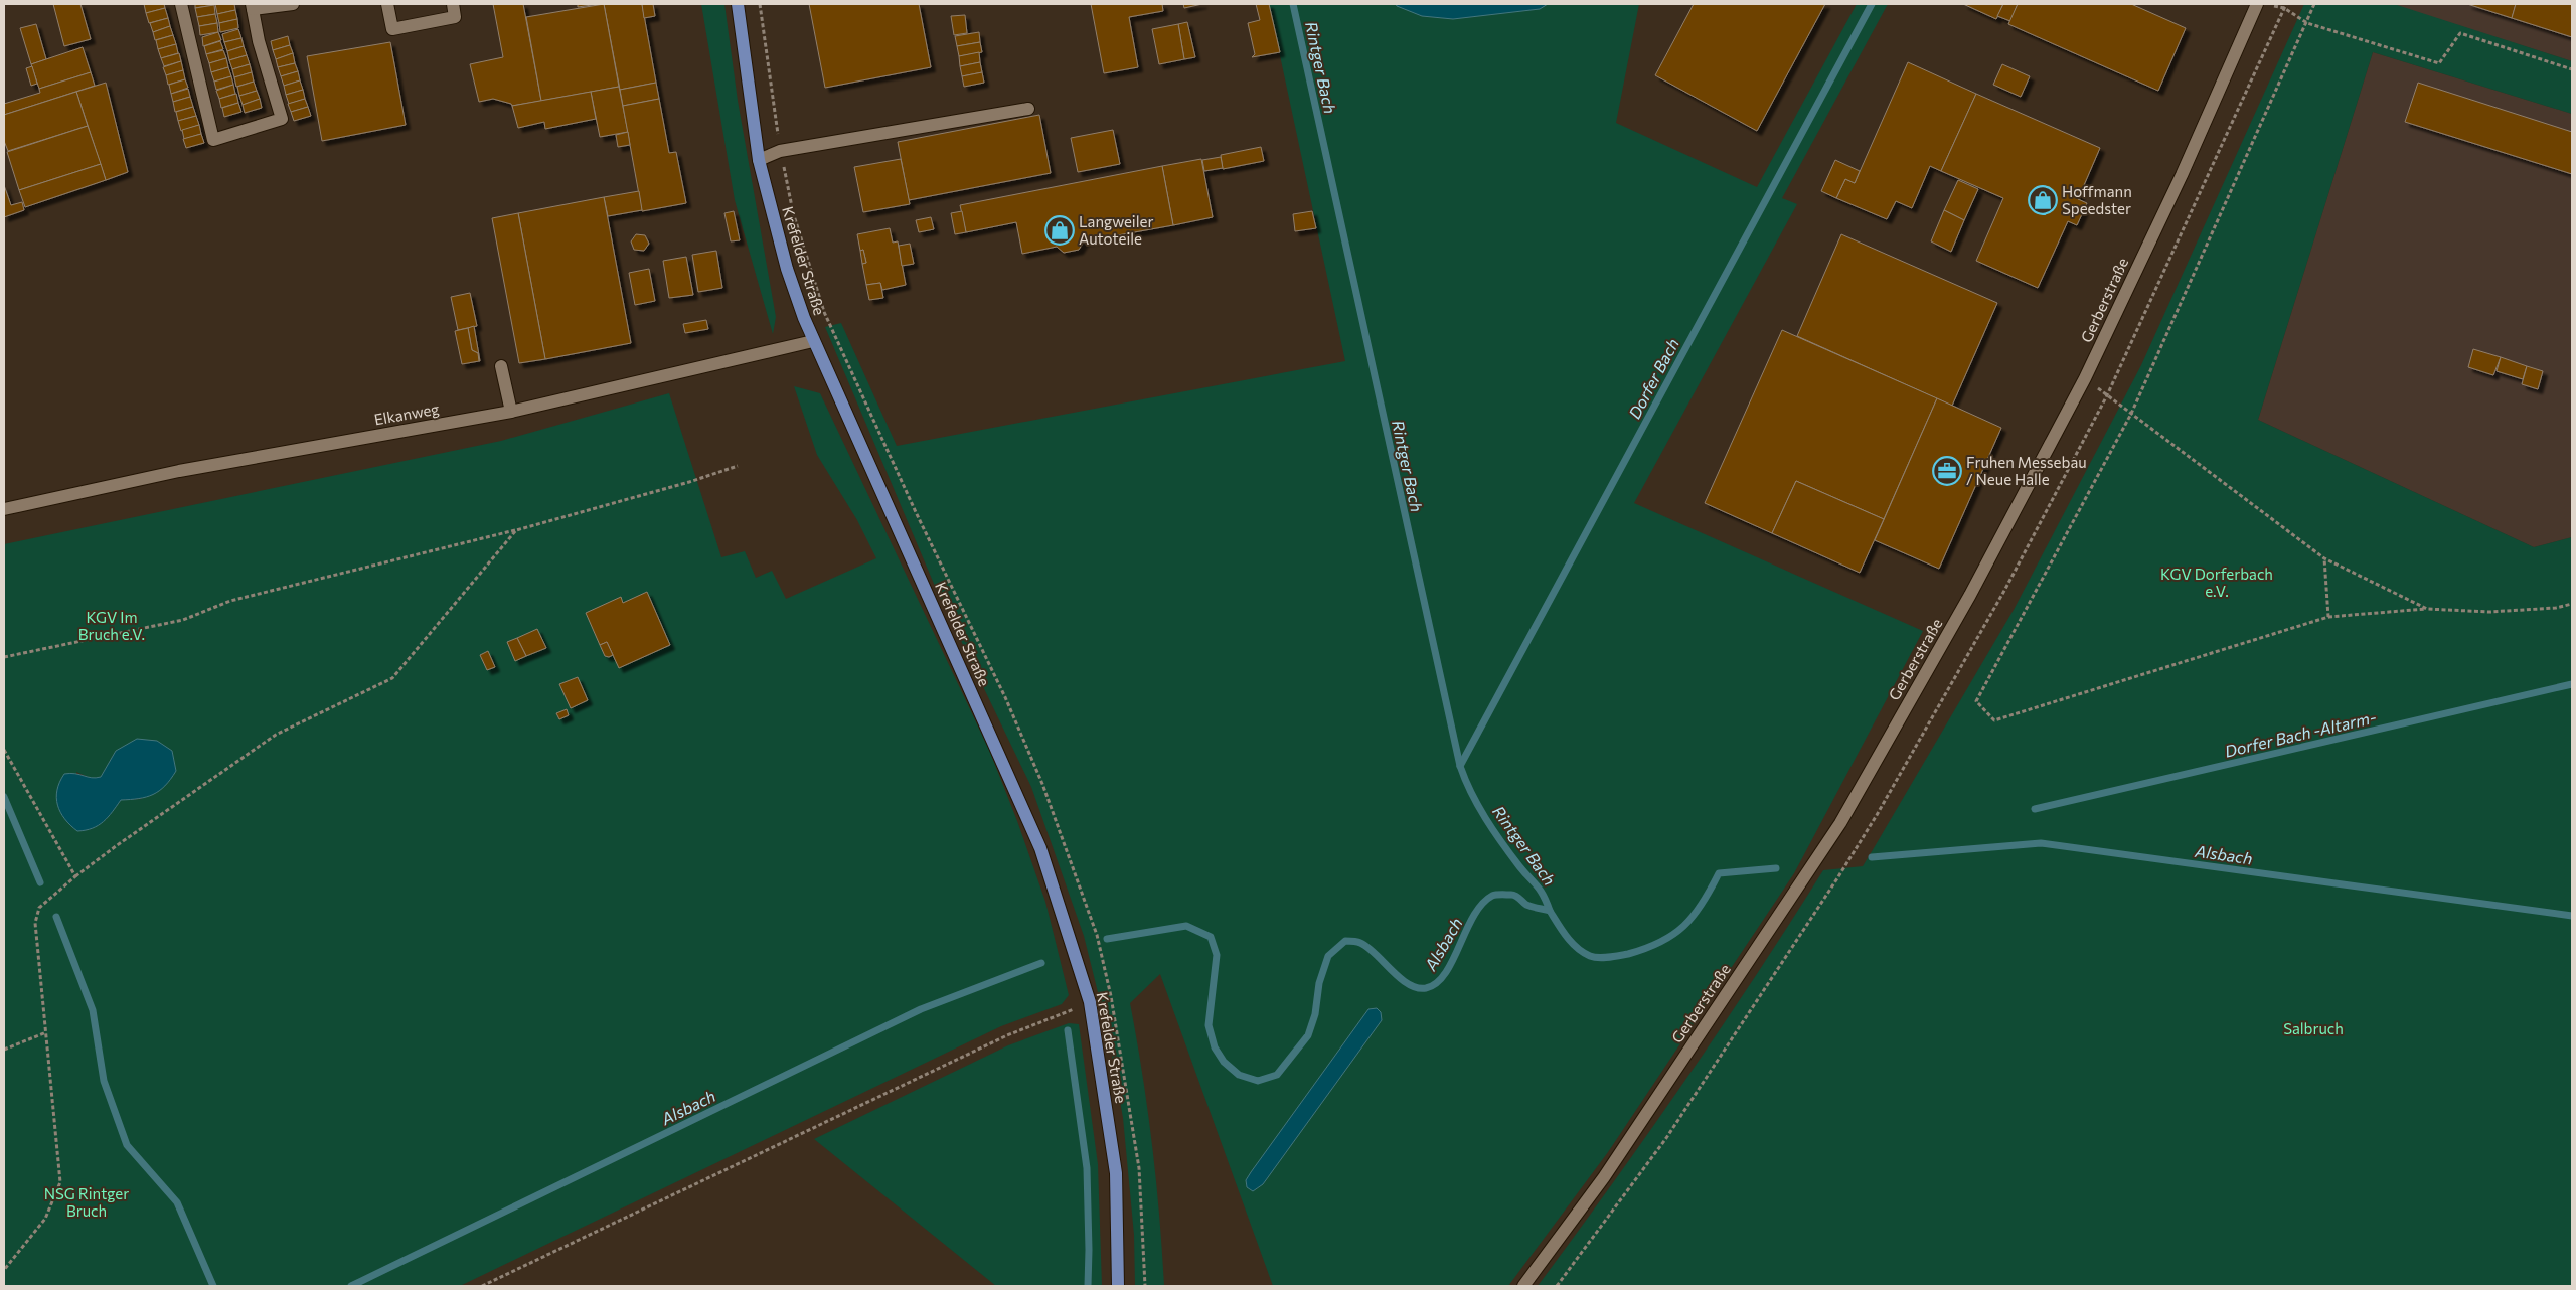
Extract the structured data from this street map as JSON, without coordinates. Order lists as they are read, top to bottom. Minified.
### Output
{"streets":{"main road":["Krefelder Straße"],"street":["Gerberstraße","Elkanweg"]},"crossings":[["Krefelder Straße","Elkanweg"]],"water":["Rintger Bach","Dorfer Bach","Dorfer Bach -Altarm-","Alsbach"],"parks":["KGV Dorferbach e.V.","KGV Im Bruch e.V.","Salbruch","NSG Rintger Bruch"],"places":{"shop":["Hoffmann Speedster","Langweiler Autoteile"],"office":["Fruhen Messebau / Neue Halle"]}}
